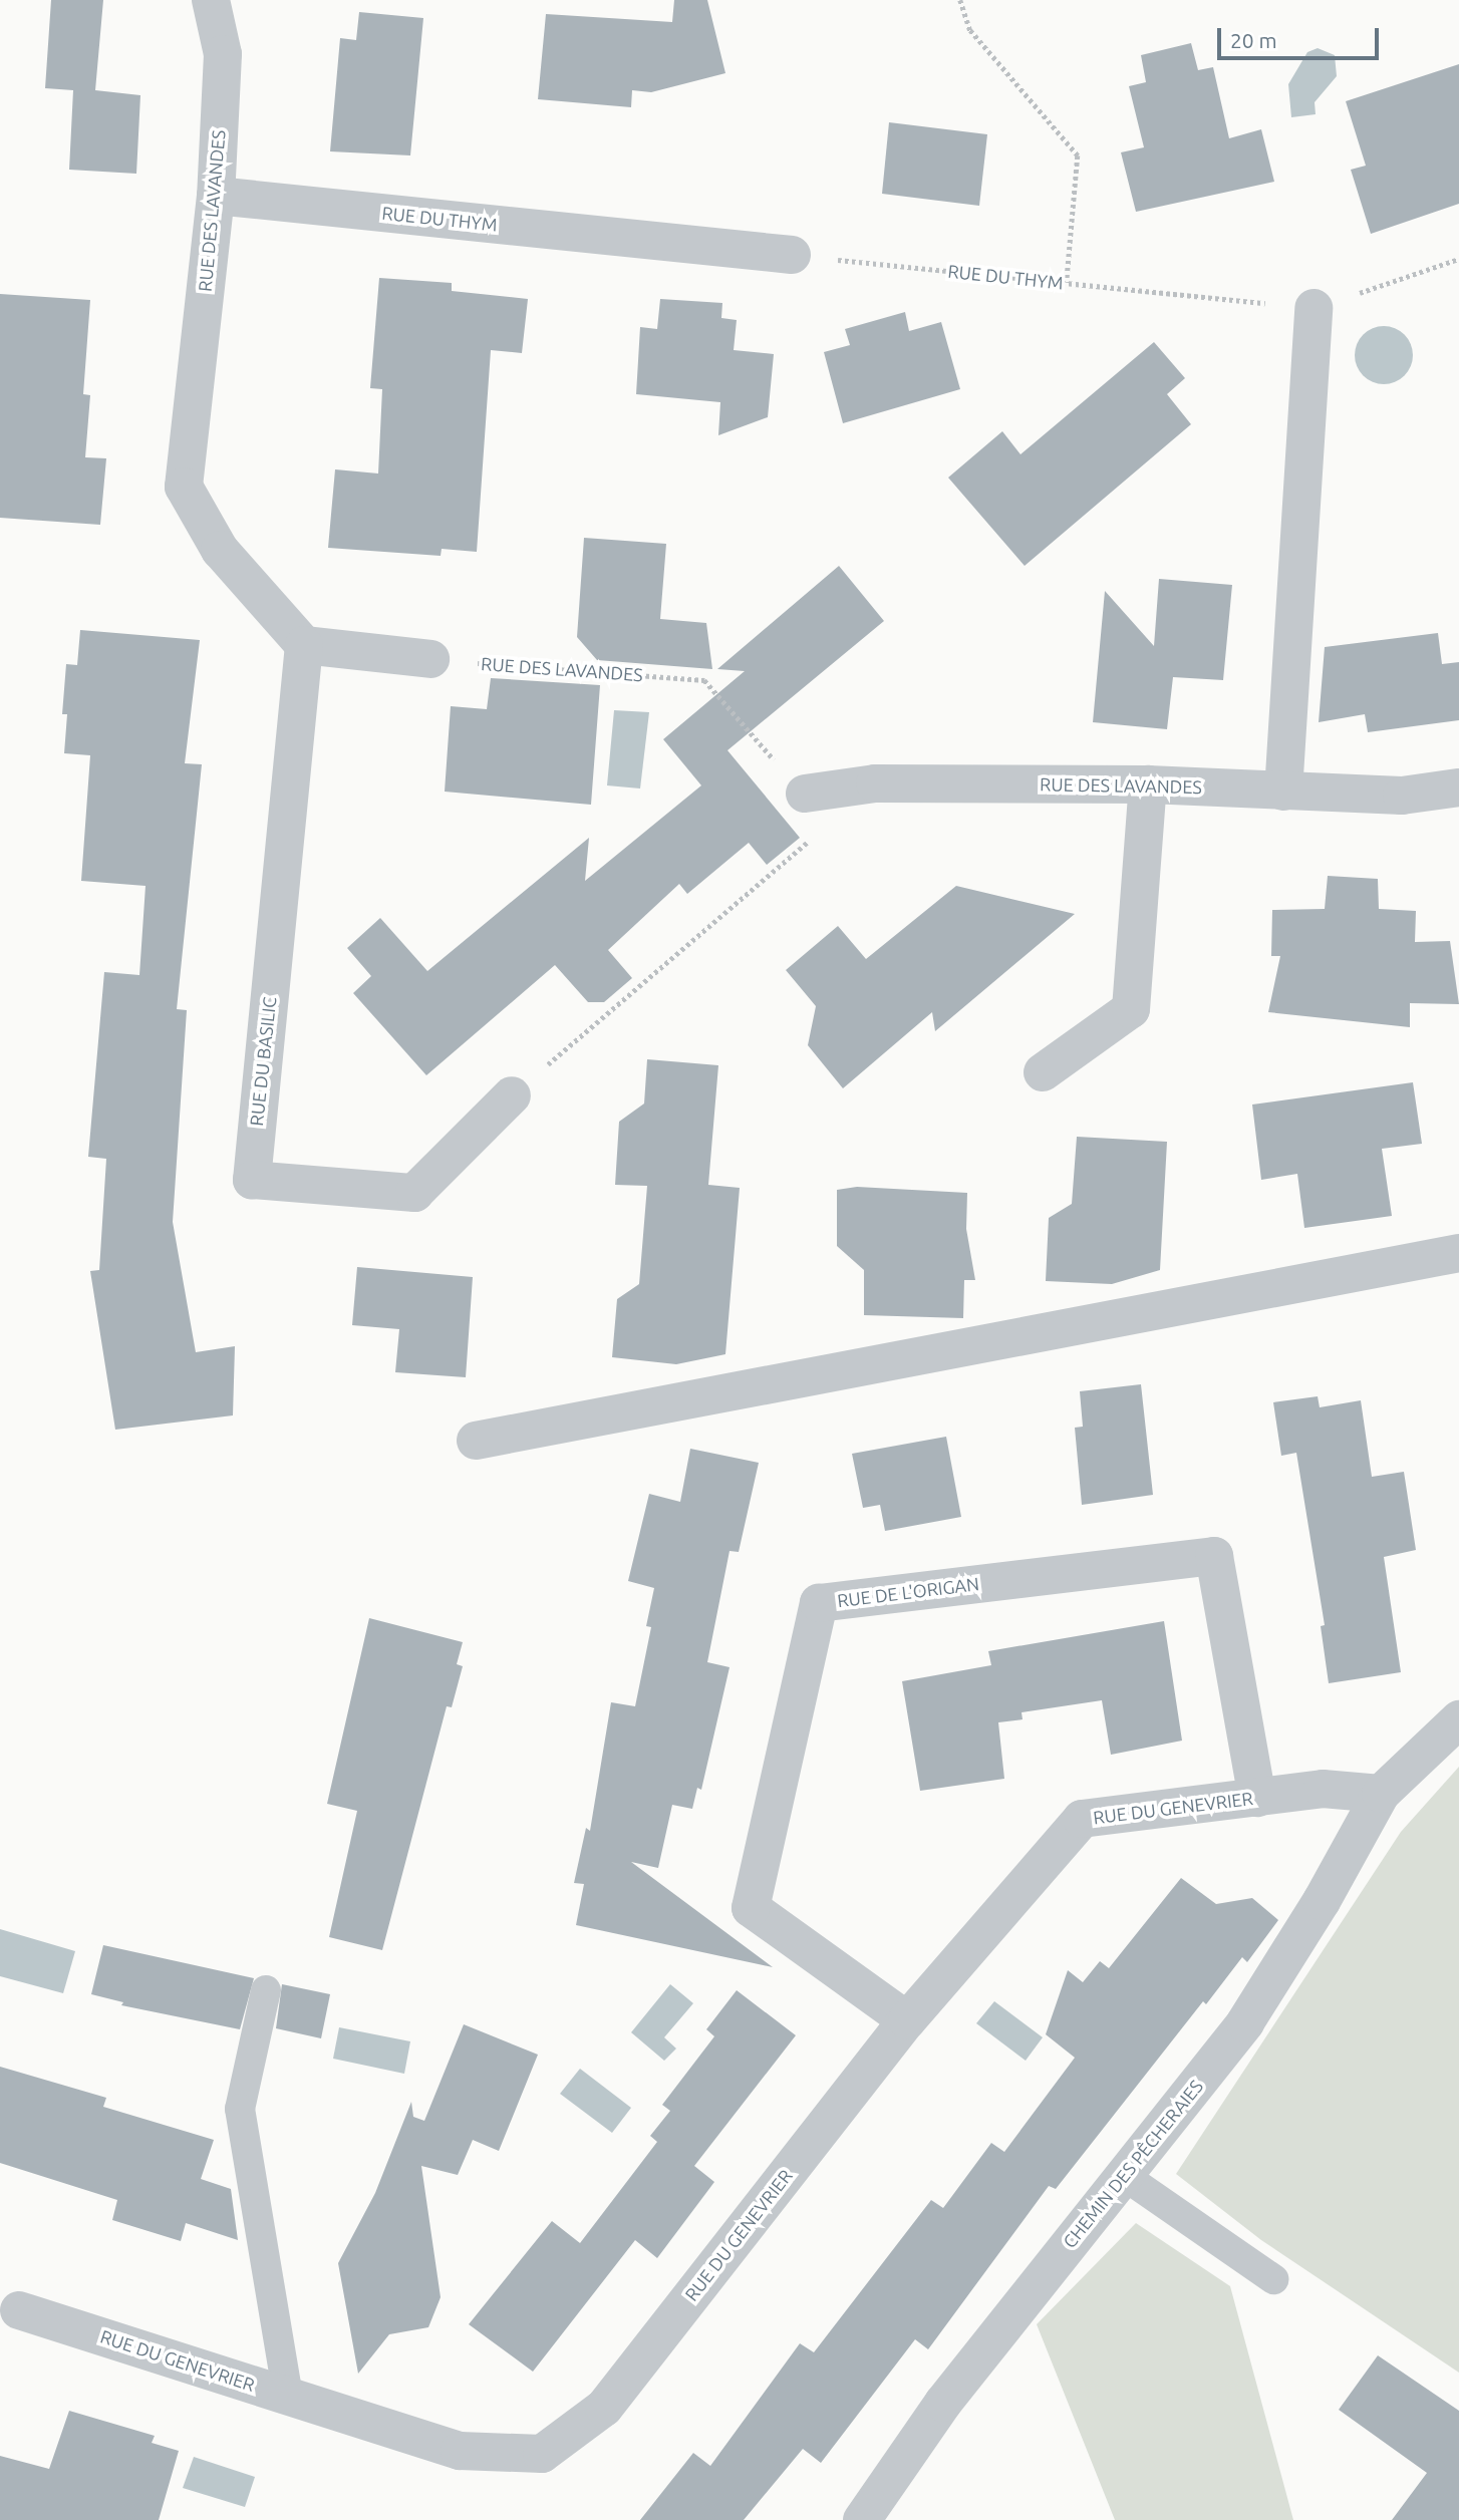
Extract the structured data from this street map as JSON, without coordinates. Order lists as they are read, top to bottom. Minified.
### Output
{"streets":{"street":["RUE DES LAVANDES","RUE DU THYM","RUE DU BASILIC","RUE DE L'ORIGAN","RUE DU GENEVRIER","CHEMIN DES PÊCHERAIES"]},"crossings":[["RUE DES LAVANDES","RUE DU THYM"],["RUE DES LAVANDES","RUE DU BASILIC"],["RUE DE L'ORIGAN","RUE DU GENEVRIER"],["RUE DU GENEVRIER","CHEMIN DES PÊCHERAIES"]],"scale_bar":"20 m"}
